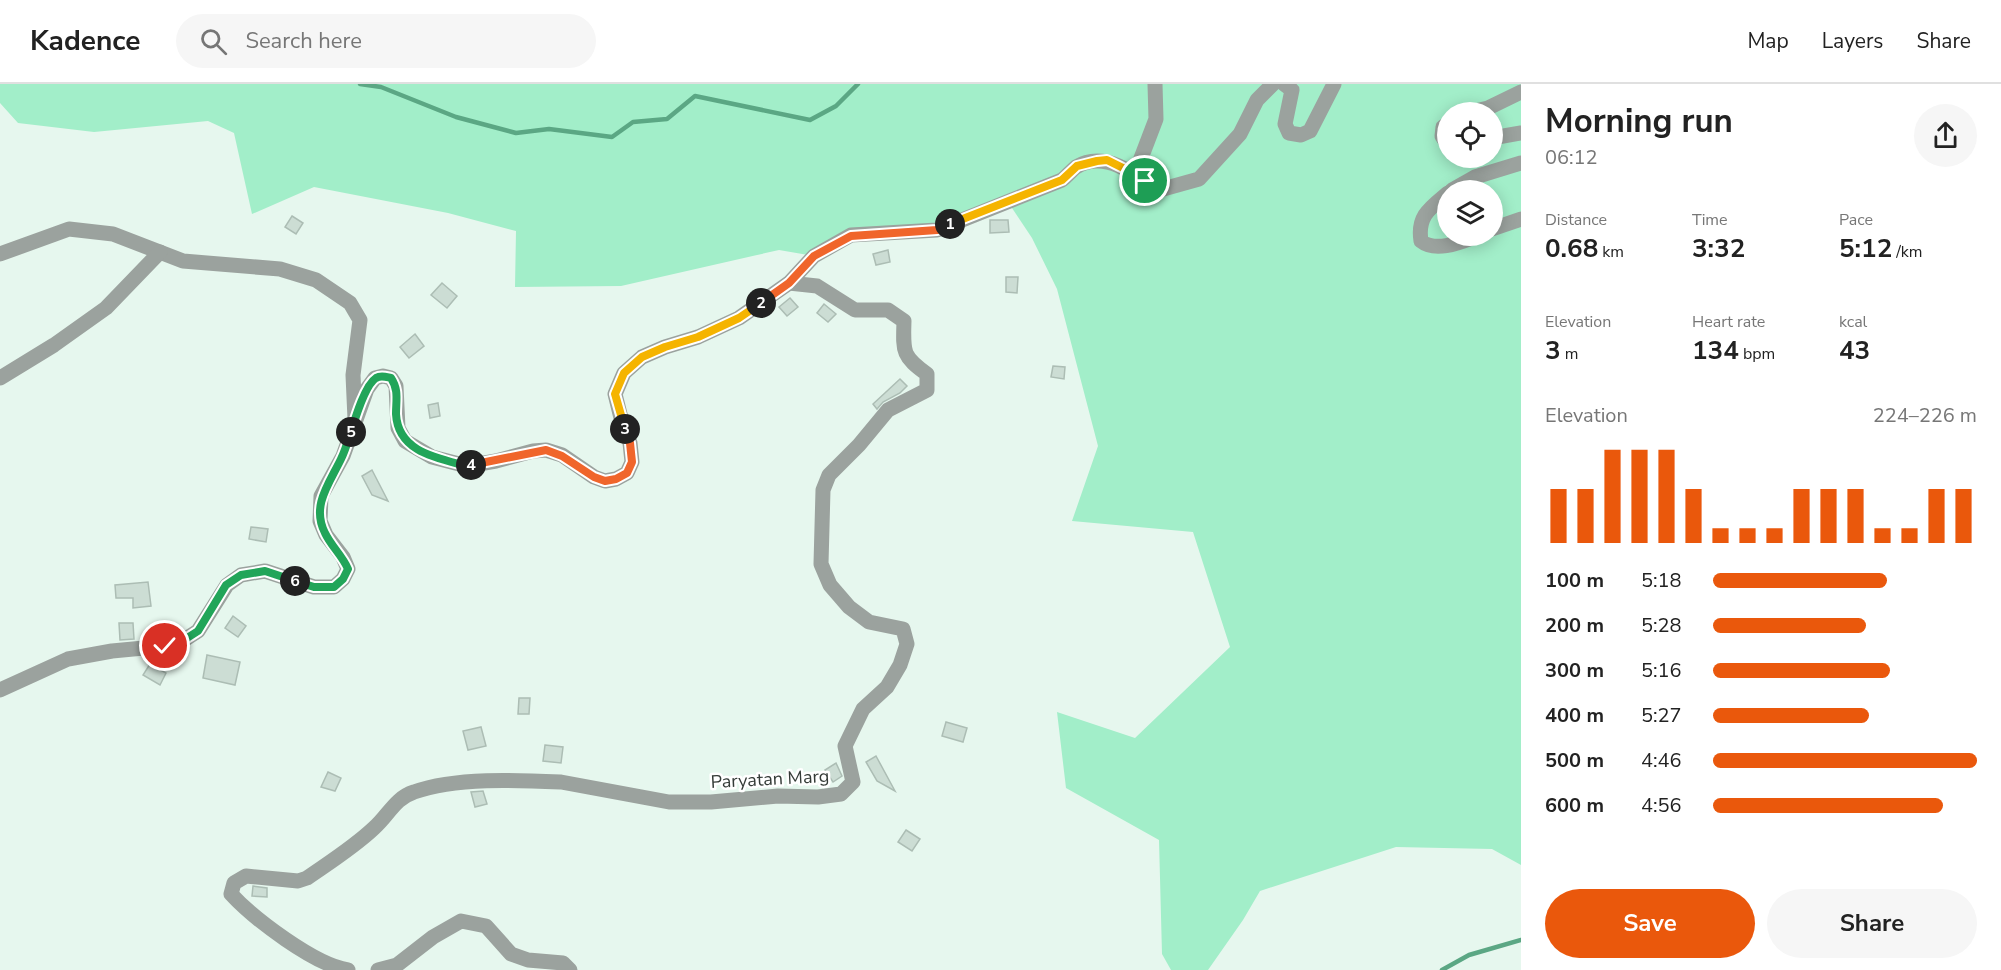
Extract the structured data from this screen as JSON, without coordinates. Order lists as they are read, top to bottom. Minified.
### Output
{"streets":{"street":["Paryatan Marg"]},"page":{"header":"Kadence","search":"Search here","nav":["Map","Layers","Share"],"heading":["Morning run","06:12"],"stats":[["Distance","0.68 km"],["Time","3:32"],["Pace","5:12 /km"],["Elevation","3 m"],["Heart rate","134 bpm"],["kcal","43"]],"pins":["1","2","3","5","4","6"],"chart":["Elevation","224–226 m"],"list":[{"name":"100 m","note":"5:18"},{"name":"200 m","note":"5:28"},{"name":"300 m","note":"5:16"},{"name":"400 m","note":"5:27"},{"name":"500 m","note":"4:46"},{"name":"600 m","note":"4:56"}],"buttons":["Save","Share"]}}
